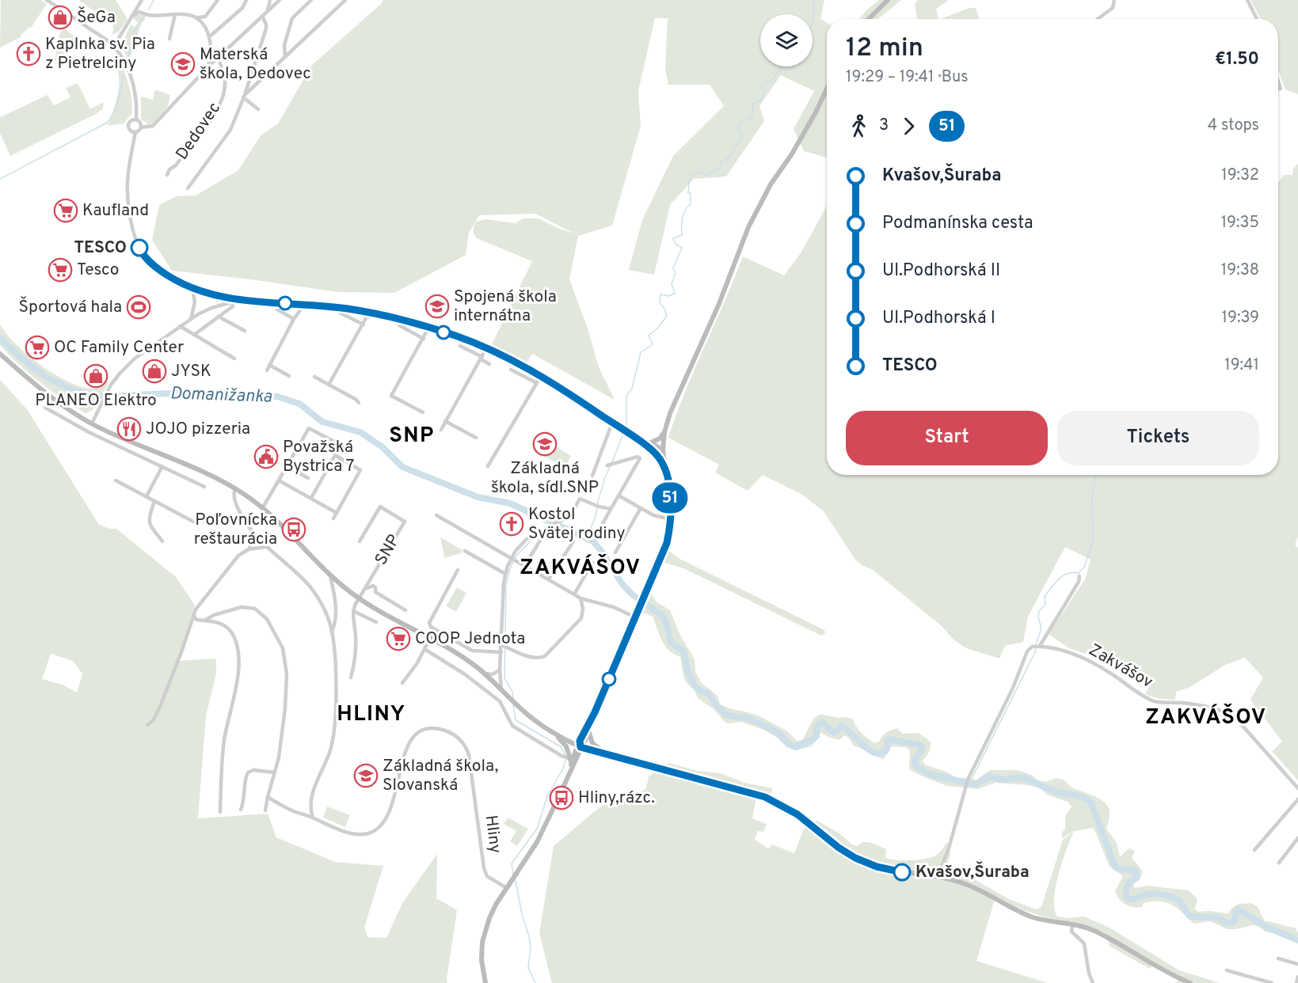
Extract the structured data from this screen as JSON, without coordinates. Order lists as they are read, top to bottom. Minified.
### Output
{"streets":{"main road":["Hliny"],"street":["Dedovec","SNP","Zakvášov"]},"districts":["SNP","ZAKVÁŠOV","HLINY","ZAKVÁŠOV"],"water":["Domanižanka"],"places":{"shop":["ŠeGa","JYSK","PLANEO Elektro"],"church":["Kaplnka sv. Pia z Pietrelciny","Kostol Svätej rodiny"],"school or university":["Materská škola, Dedovec","Spojená škola internátna","Základná škola, sídl.SNP","Základná škola, Slovanská"],"supermarket":["Kaufland","Tesco","OC Family Center","COOP Jednota"],"other":["TESCO","Kvašov,Šuraba"],"sports":["Športová hala"],"restaurant":["JOJO pizzeria"],"public building":["Považská Bystrica 7"],"bus stop":["Poľovnícka reštaurácia","Hliny,rázc."]},"lines":["bus line 51"],"page":{"on_map":"51","heading":["12 min","19:29 – 19:41 · Bus","€1.50"],"legs":["3","51","4 stops"],"list":[{"name":"Kvašov,Šuraba","value":"19:32"},{"name":"Podmanínska cesta","value":"19:35"},{"name":"Ul.Podhorská II","value":"19:38"},{"name":"Ul.Podhorská I","value":"19:39"},{"name":"TESCO","value":"19:41"}],"buttons":["Start","Tickets"]}}
